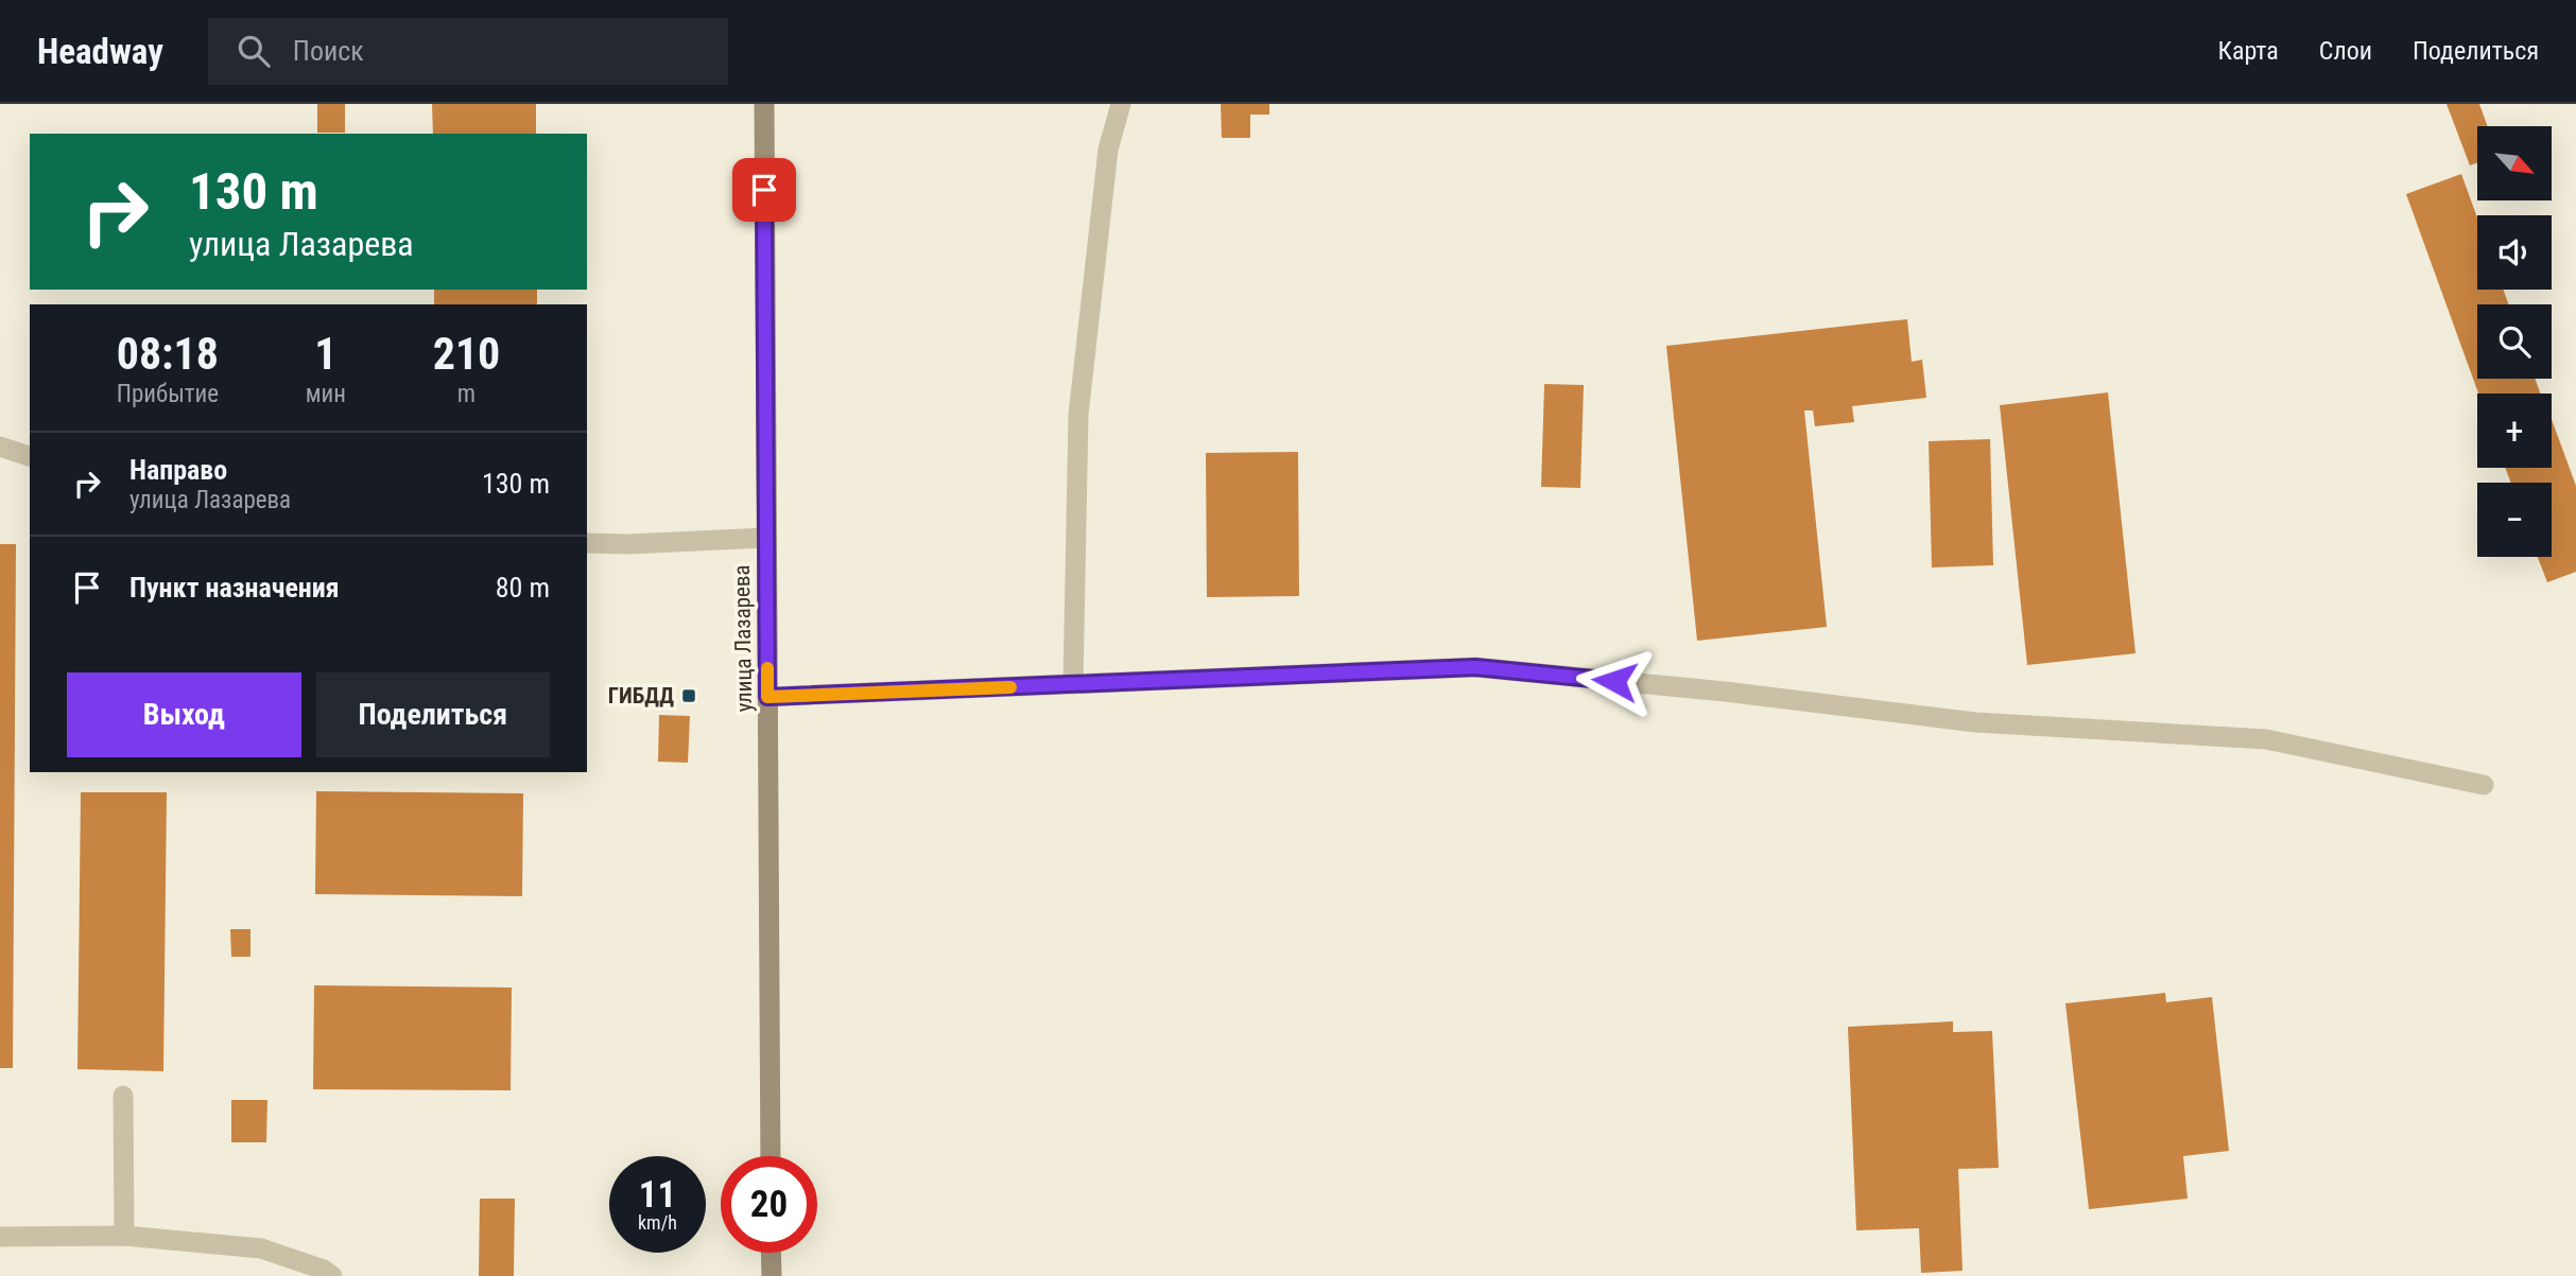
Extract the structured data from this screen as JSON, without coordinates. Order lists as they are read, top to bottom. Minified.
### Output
{"streets":{"main road":["улица Лазарева"]},"places":{"transit":["ГИБДД"]},"north":"bottom right","page":{"header":"Headway","search":"Поиск","nav":["Карта","Слои","Поделиться"],"map_buttons":["+","−"],"turn":["130 m","улица Лазарева"],"eta":["08:18","Прибытие","1","мин","210","m"],"list":[{"name":"Направо","note":"улица Лазарева","value":"130 m"},{"name":"Пункт назначения","value":"80 m"}],"buttons":["Выход","Поделиться"],"speed":"11 km/h","limit":"20"}}
